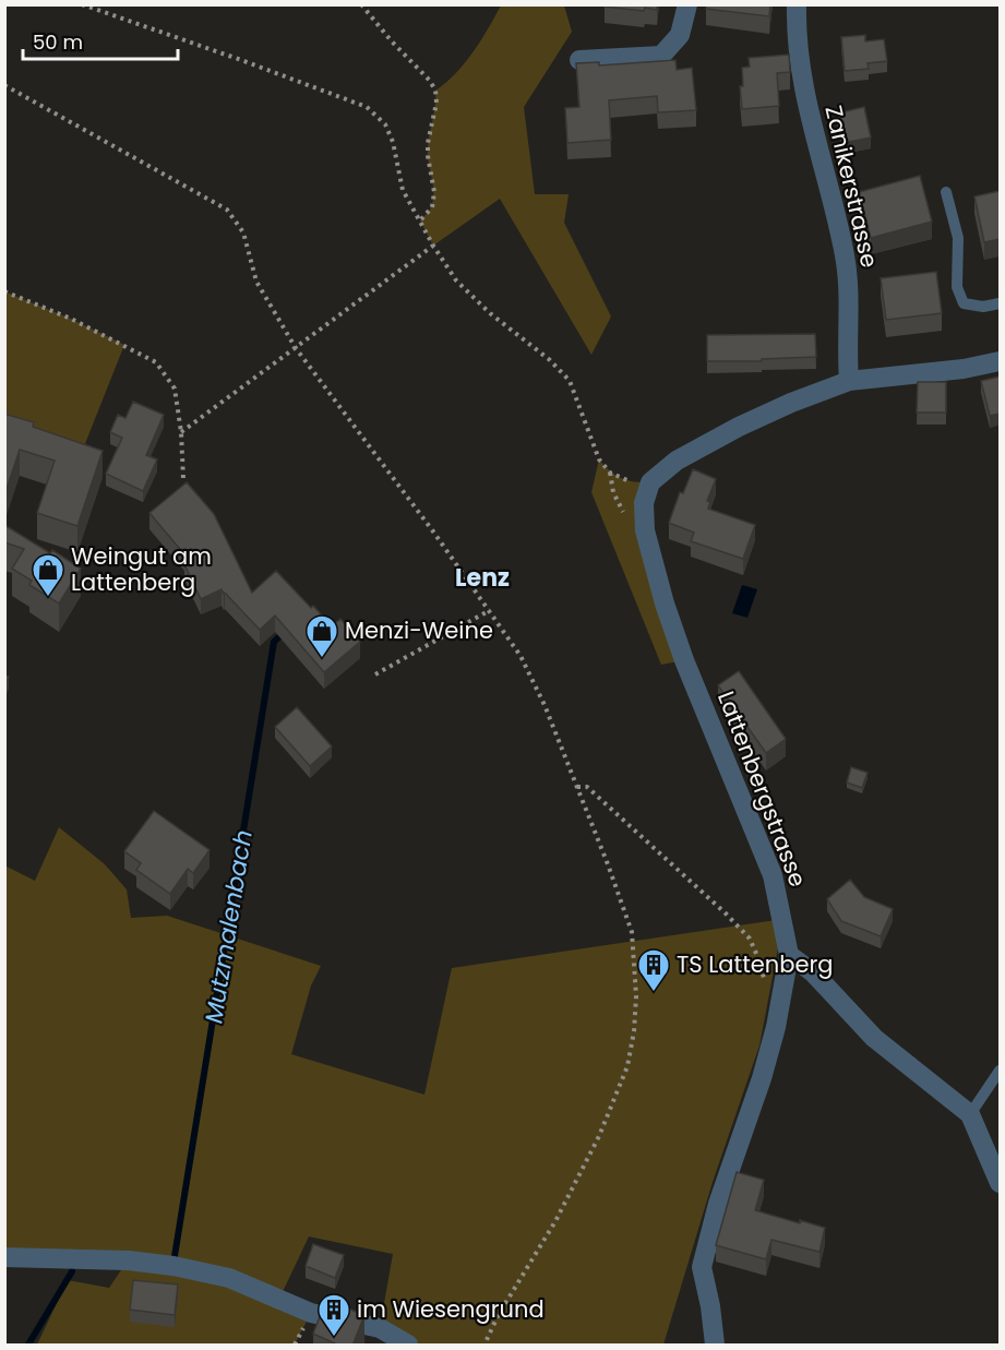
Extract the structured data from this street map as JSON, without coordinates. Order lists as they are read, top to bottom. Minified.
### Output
{"streets":{"street":["Zanikerstrasse","Lattenbergstrasse"]},"crossings":[["Zanikerstrasse","Lattenbergstrasse"]],"districts":["Lenz"],"water":["Mutzmalenbach"],"places":{"shop":["Weingut am Lattenberg","Menzi-Weine"],"building":["TS Lattenberg","im Wiesengrund"]},"scale_bar":"50 m"}
